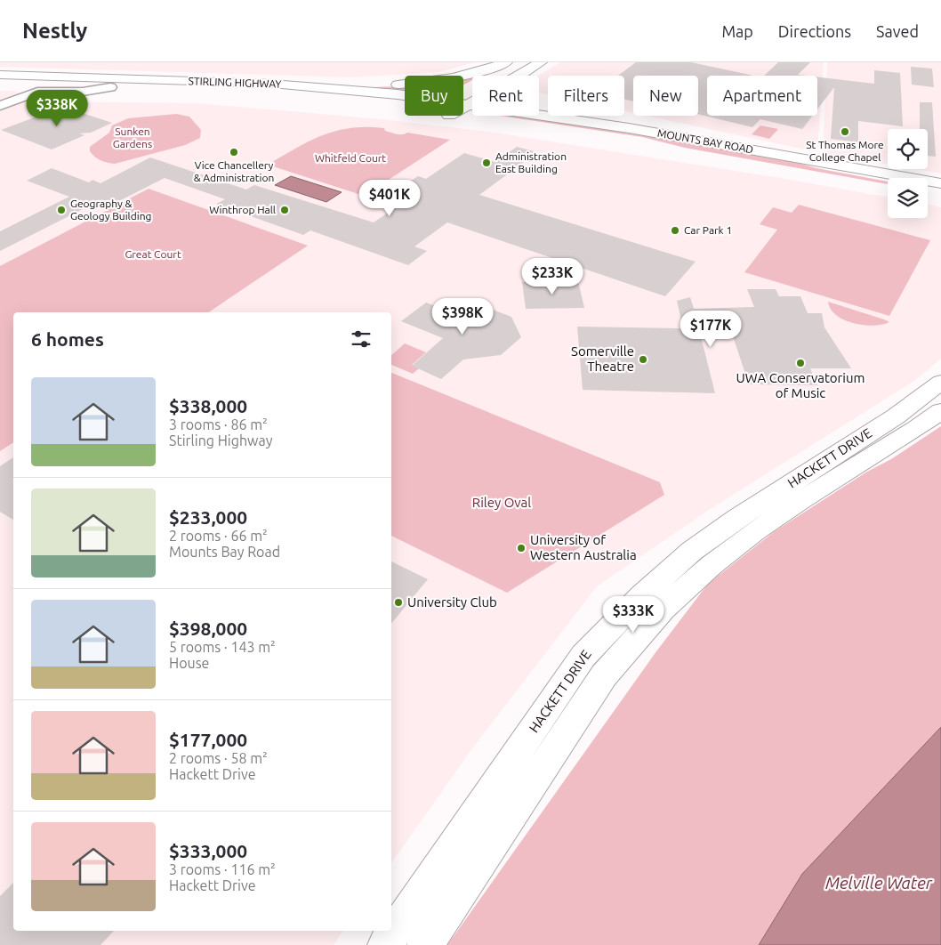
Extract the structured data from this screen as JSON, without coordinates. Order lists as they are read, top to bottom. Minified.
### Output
{"streets":{"main road":["STIRLING HIGHWAY","MOUNTS BAY ROAD","HACKETT DRIVE"]},"water":["Melville Water"],"parks":["Sunken Gardens","Whitfeld Court","Great Court","Riley Oval"],"places":["St Thomas More College Chapel","Vice Chancellery & Administration","Administration East Building","Geography & Geology Building","Winthrop Hall","Car Park 1","Somerville Theatre","UWA Conservatorium of Music","University of Western Australia","University Club"],"page":{"header":"Nestly","nav":["Map","Directions","Saved"],"chip":["Buy","Rent","Filters","New","Apartment"],"price":["$338K","$401K","$233K","$398K","$177K","$333K"],"heading":"6 homes","list":[{"name":"$338,000","note":"3 rooms · 86 m² · Stirling Highway"},{"name":"$233,000","note":"2 rooms · 66 m² · Mounts Bay Road"},{"name":"$398,000","note":"5 rooms · 143 m² · House"},{"name":"$177,000","note":"2 rooms · 58 m² · Hackett Drive"},{"name":"$333,000","note":"3 rooms · 116 m² · Hackett Drive"}]}}
